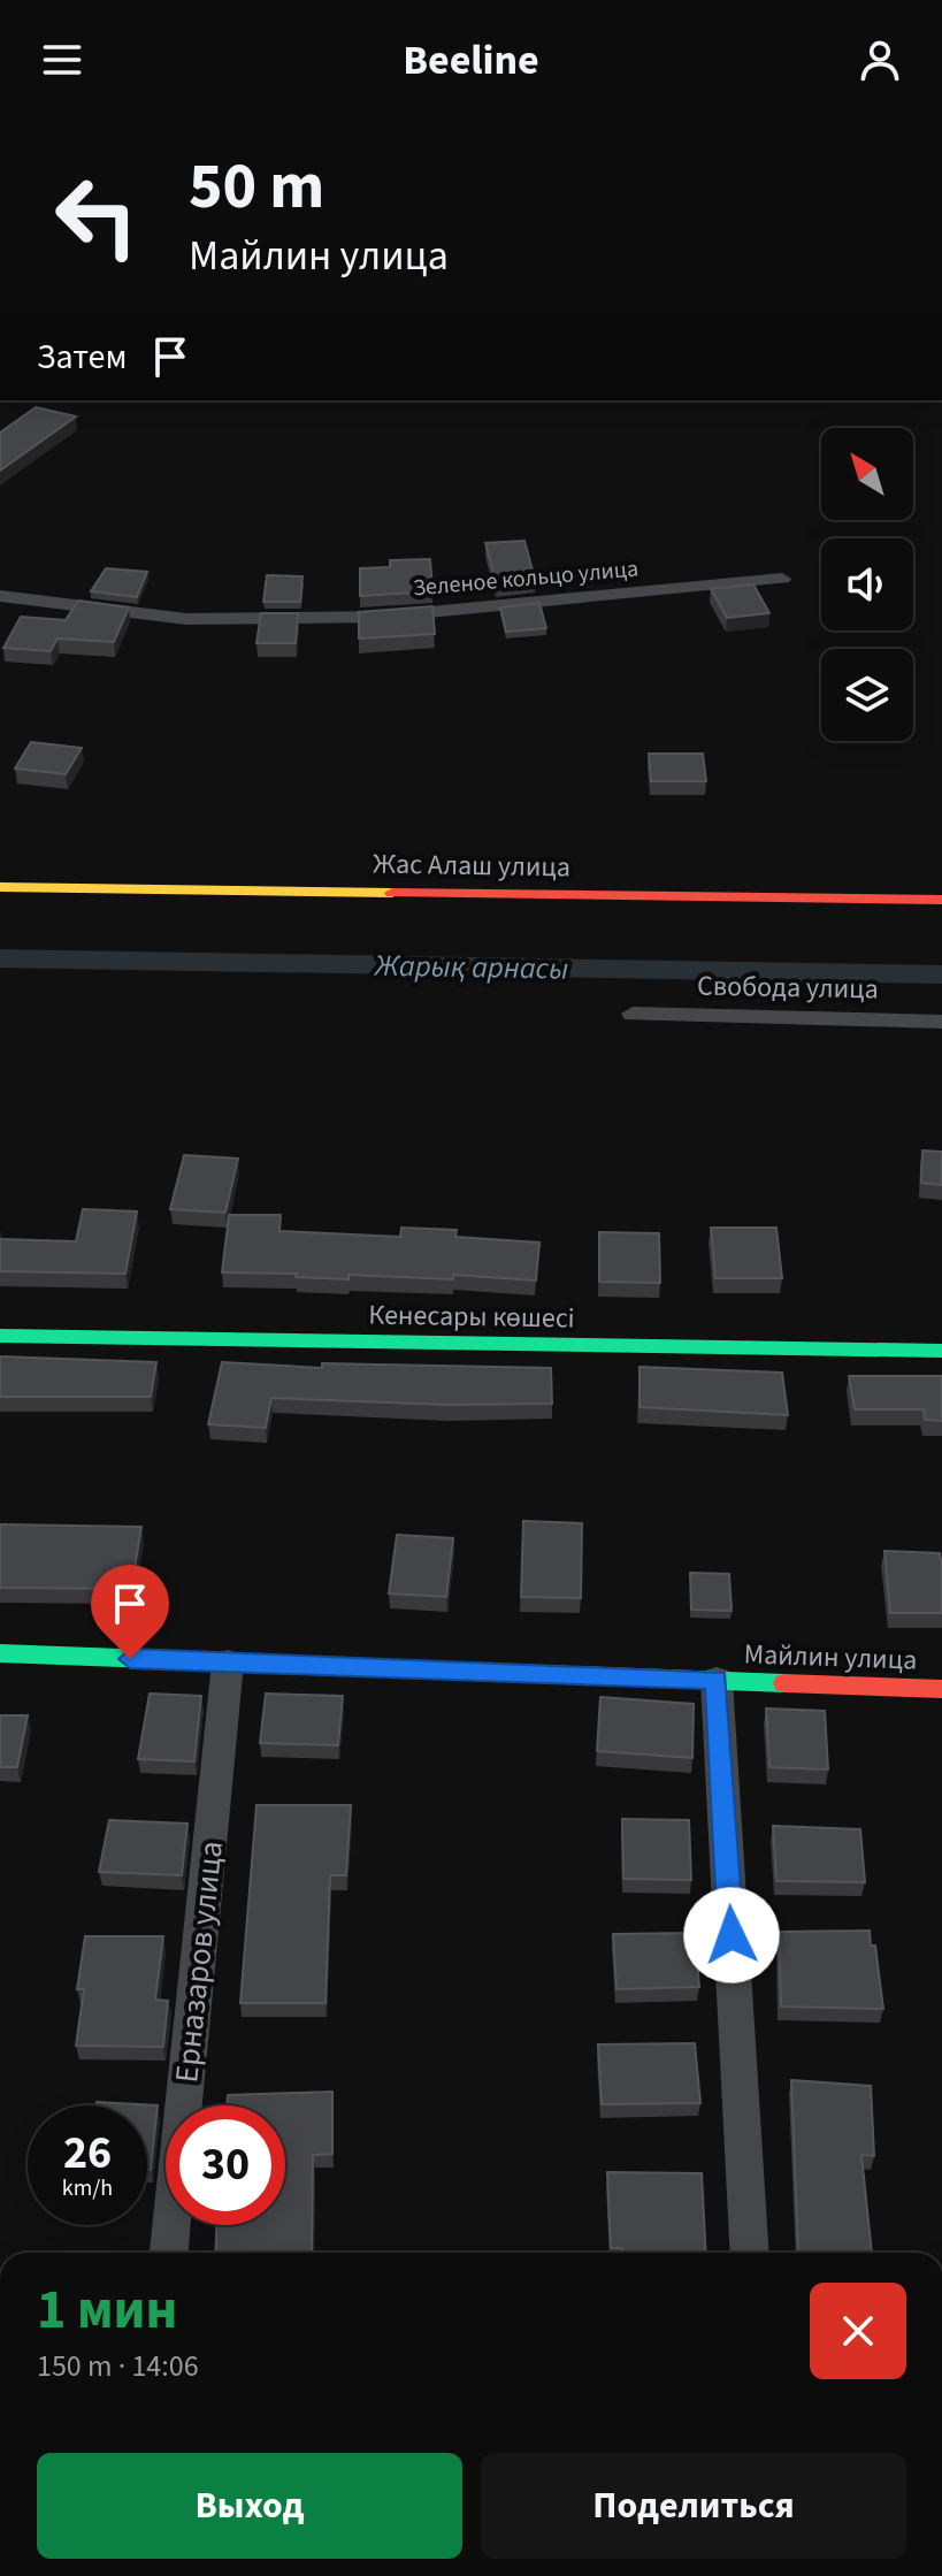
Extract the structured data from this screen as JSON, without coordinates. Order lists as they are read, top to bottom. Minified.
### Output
{"streets":{"street":["Зеленое кольцо улица","Жас Алаш улица","Свобода улица","Кенесары көшесі","Майлин улица","Ерназаров улица"]},"crossings":[["Майлин улица","Ерназаров улица"]],"water":["Жарық арнасы"],"north":"top left","page":{"header":"Beeline","turn":["50 m","Майлин улица"],"then":"Затем","speed":"26 km/h","limit":"30","heading":["1 мин","150 m · 14:06"],"buttons":["Выход","Поделиться"]}}
